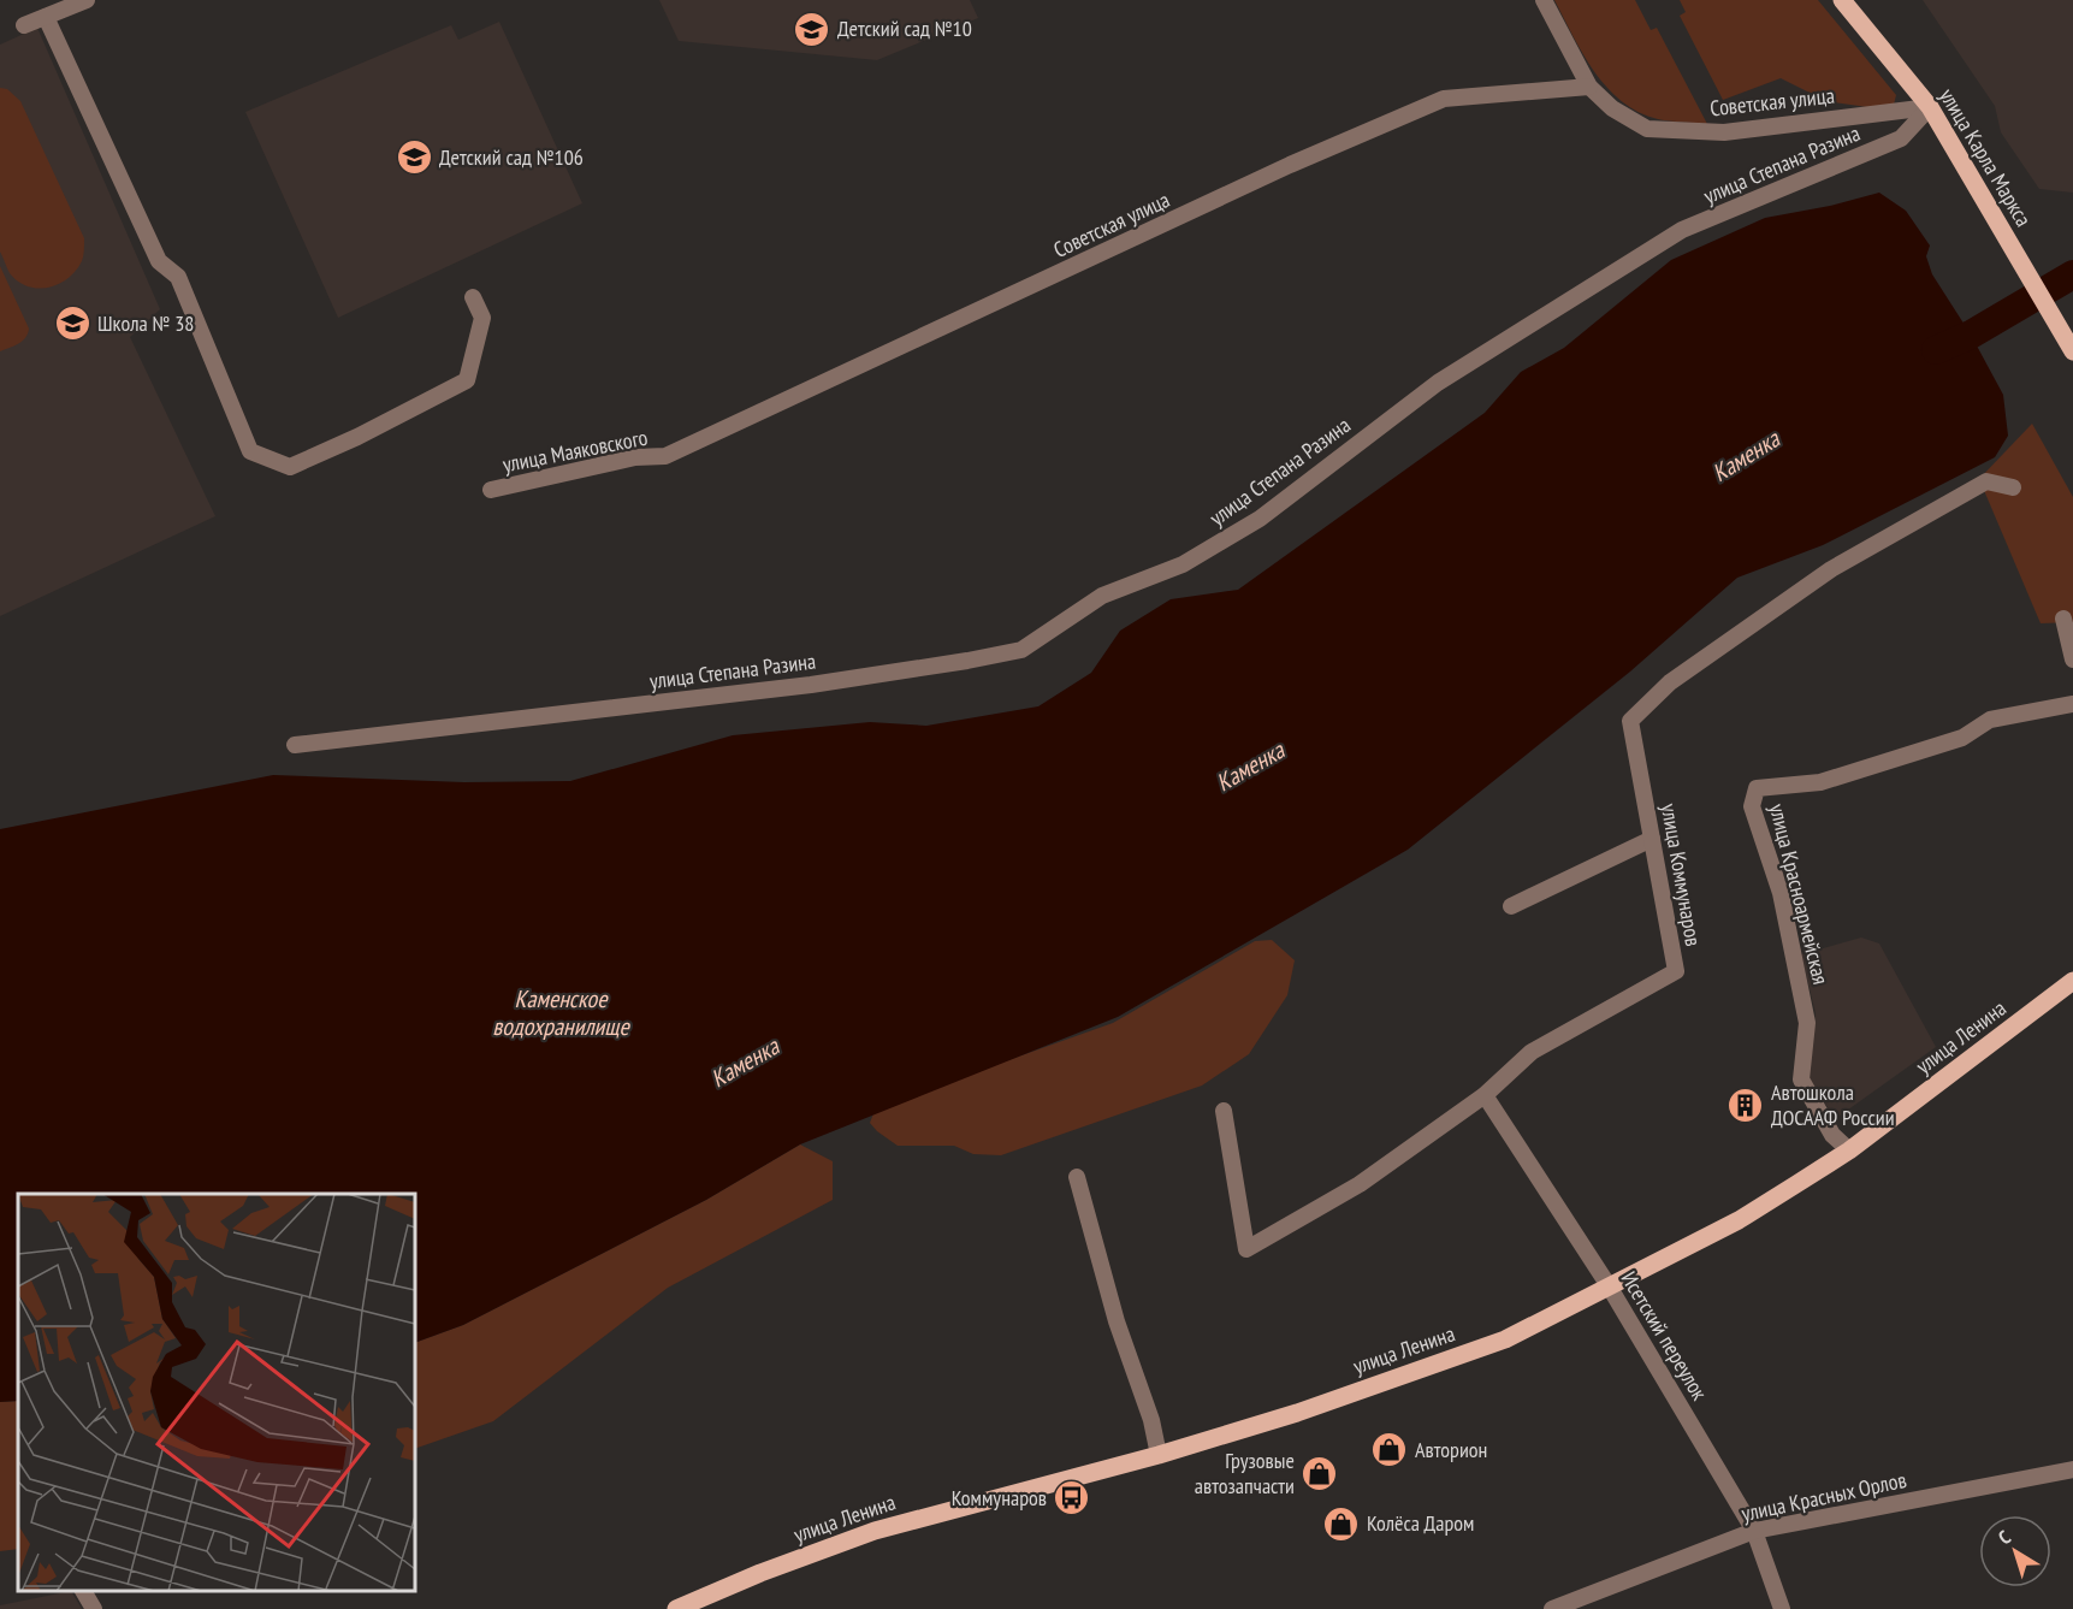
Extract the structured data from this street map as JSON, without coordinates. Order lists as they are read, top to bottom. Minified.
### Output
{"streets":{"main road":["улица Карла Маркса","улица Ленина"],"street":["Советская улица","улица Степана Разина","улица Маяковского","улица Коммунаров","улица Красноармейская","Исетский переулок","улица Красных Орлов"]},"crossings":[["Советская улица","улица Карла Маркса"],["Советская улица","улица Степана Разина"],["Советская улица","улица Маяковского"],["улица Карла Маркса","улица Степана Разина"],["улица Коммунаров","Исетский переулок"],["улица Красноармейская","улица Ленина"],["улица Ленина","Исетский переулок"],["Исетский переулок","улица Красных Орлов"]],"water":["Каменка","Каменское водохранилище"],"places":{"school or university":["Детский сад №10","Детский сад №106","Школа № 38"],"building":["Автошкола ДОСААФ России"],"shop":["Авторион","Грузовые автозапчасти","Колёса Даром"],"bus stop":["Коммунаров"]},"north":"top left"}
